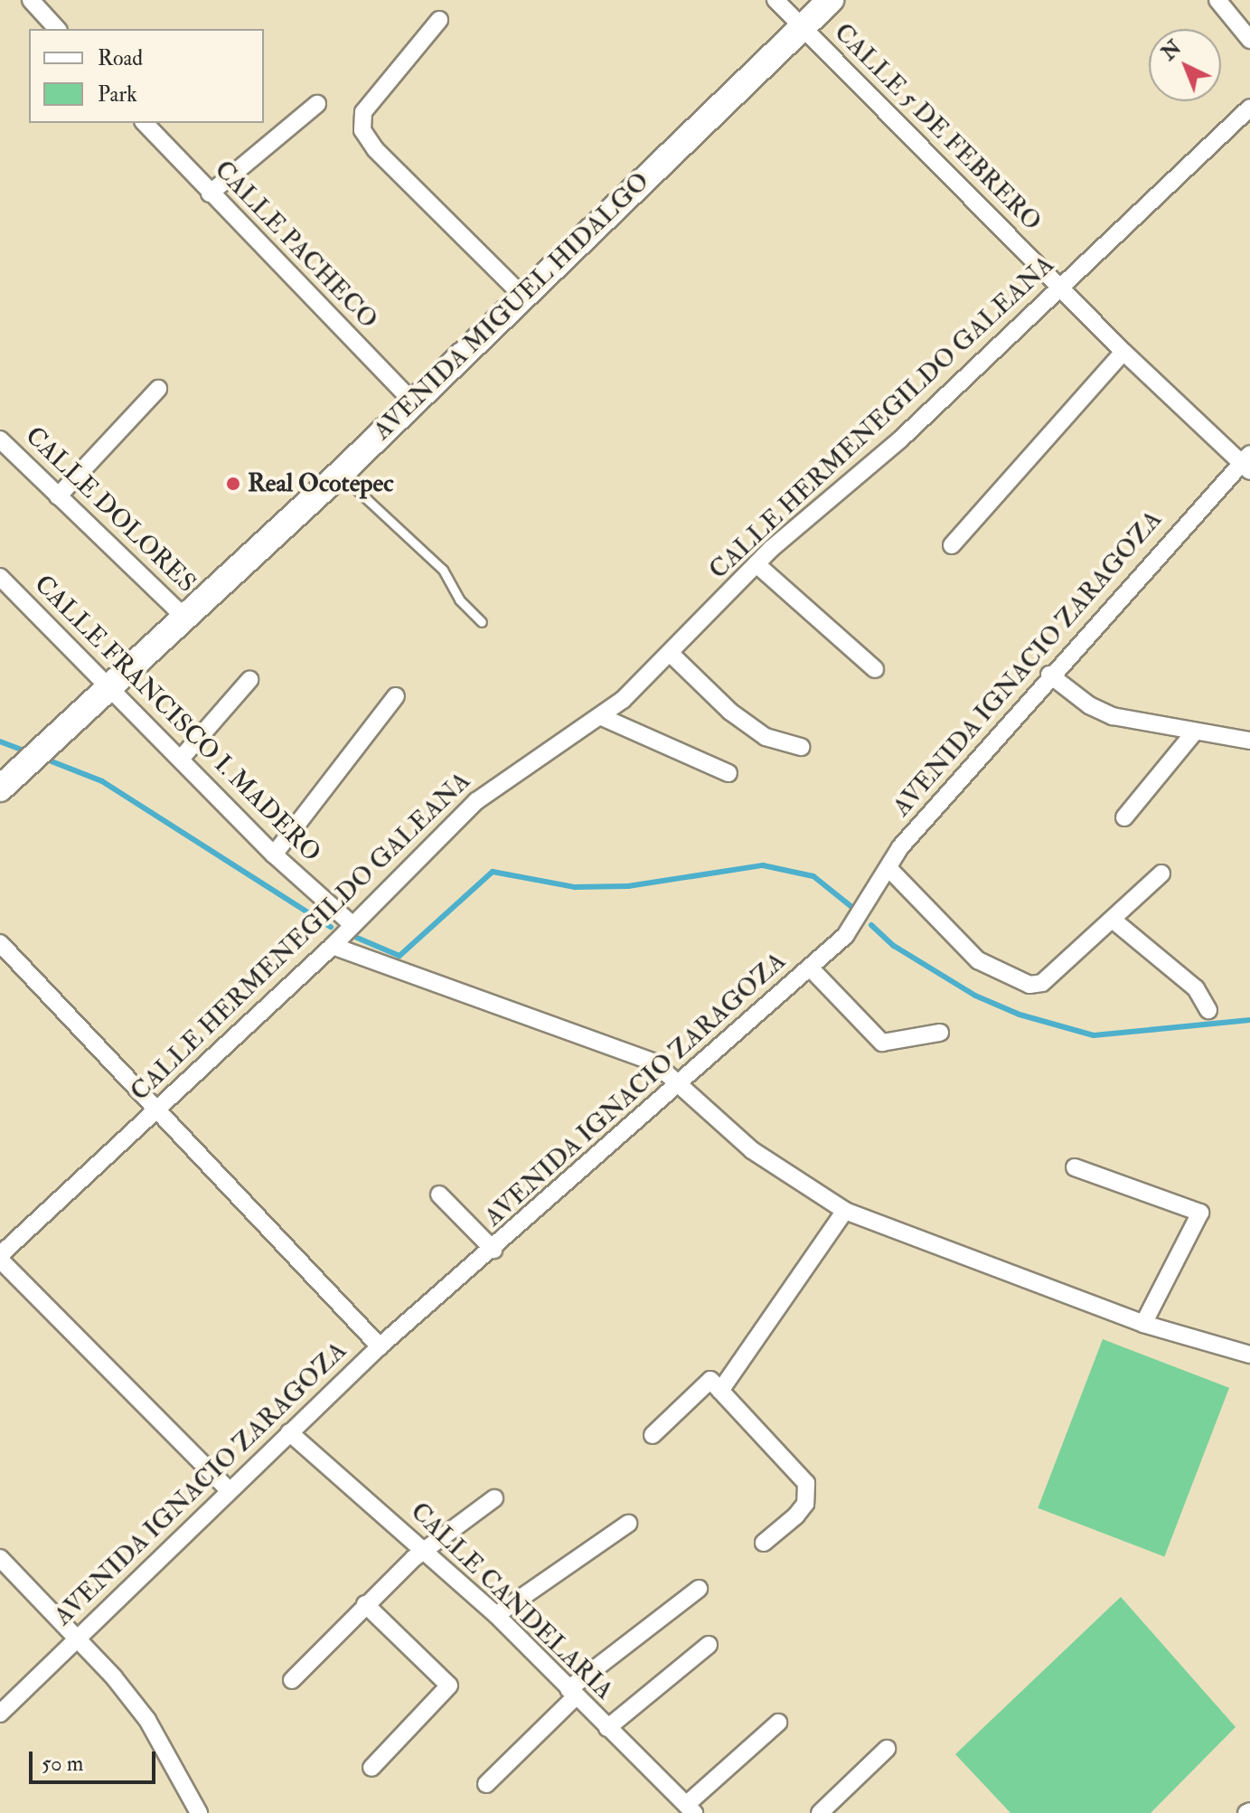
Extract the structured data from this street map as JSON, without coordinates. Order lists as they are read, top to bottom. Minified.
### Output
{"streets":{"main road":["AVENIDA MIGUEL HIDALGO"],"street":["CALLE 5 DE FEBRERO","CALLE PACHECO","CALLE HERMENEGILDO GALEANA","CALLE DOLORES","AVENIDA IGNACIO ZARAGOZA","CALLE FRANCISCO I. MADERO","CALLE CANDELARIA"]},"crossings":[["CALLE 5 DE FEBRERO","AVENIDA MIGUEL HIDALGO"],["CALLE 5 DE FEBRERO","CALLE HERMENEGILDO GALEANA"],["CALLE 5 DE FEBRERO","AVENIDA IGNACIO ZARAGOZA"],["CALLE PACHECO","AVENIDA MIGUEL HIDALGO"],["AVENIDA MIGUEL HIDALGO","CALLE DOLORES"],["AVENIDA MIGUEL HIDALGO","CALLE FRANCISCO I. MADERO"],["CALLE HERMENEGILDO GALEANA","CALLE FRANCISCO I. MADERO"],["AVENIDA IGNACIO ZARAGOZA","CALLE CANDELARIA"]],"places":["Real Ocotepec"],"legend":["Road","Park"],"scale_bar":"50 m","north":"top left"}
